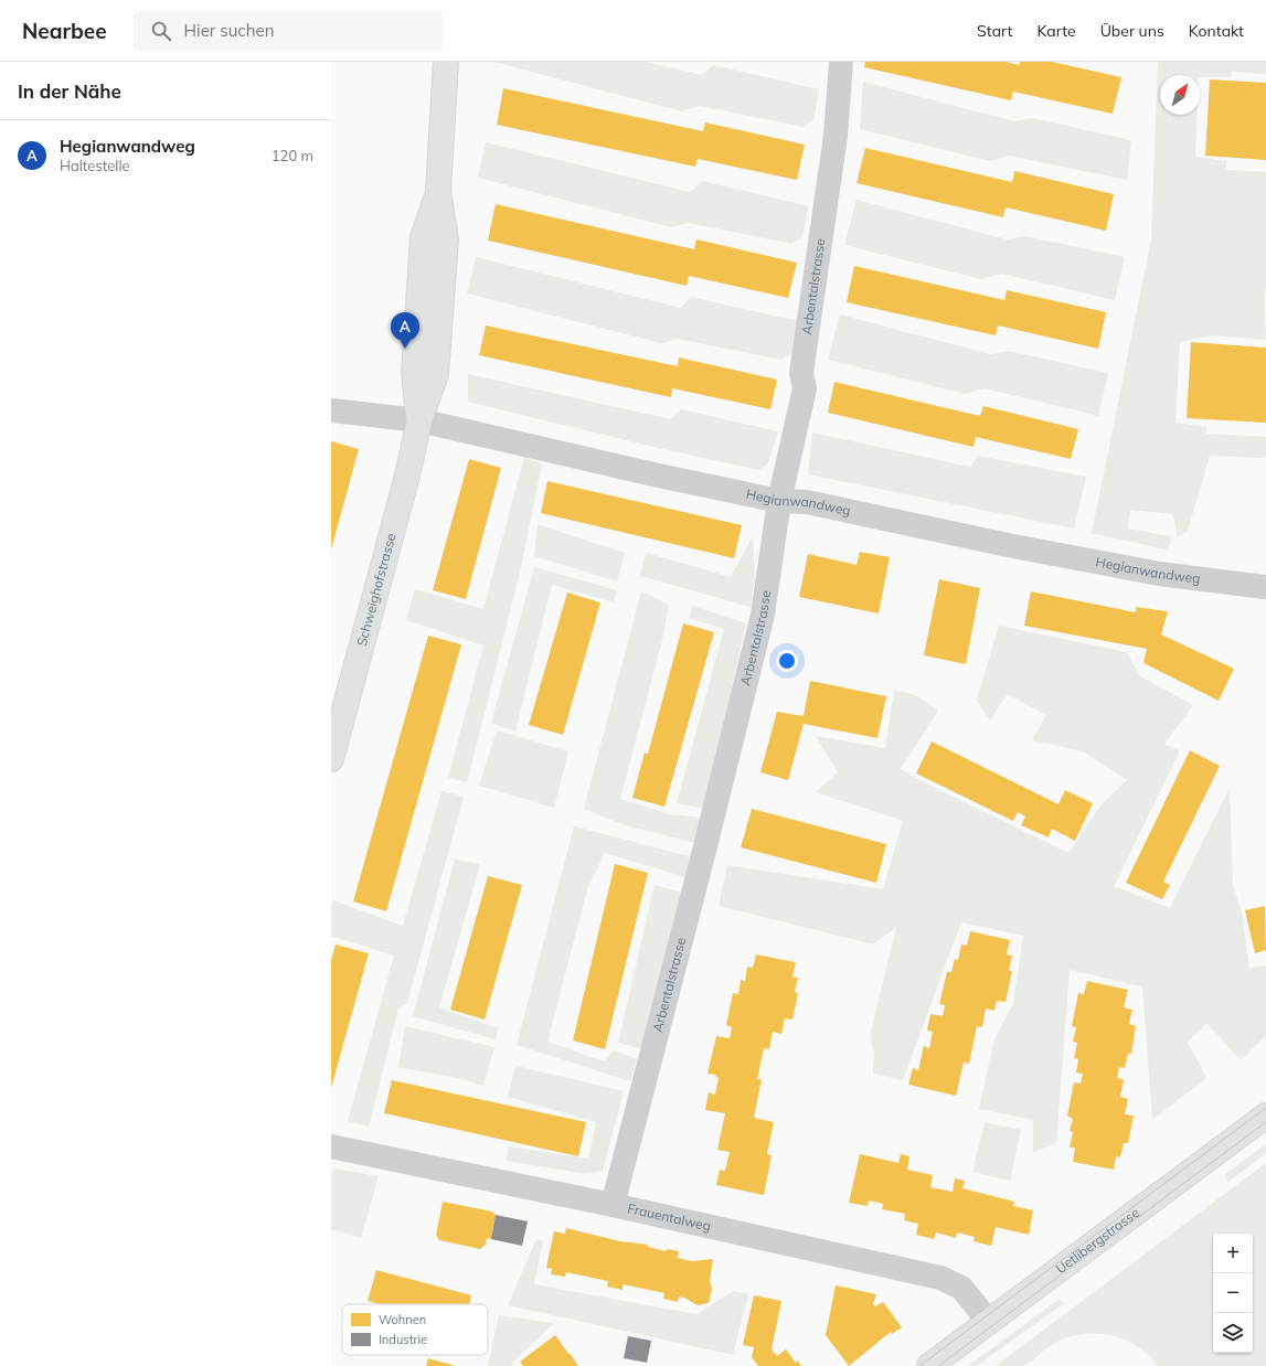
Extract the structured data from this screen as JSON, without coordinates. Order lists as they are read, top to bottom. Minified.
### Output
{"streets":{"main road":["Schweighofstrasse","Uetlibergstrasse"],"street":["Arbentalstrasse","Hegianwandweg","Frauentalweg"]},"crossings":[["Arbentalstrasse","Hegianwandweg"],["Arbentalstrasse","Frauentalweg"],["Hegianwandweg","Schweighofstrasse"],["Frauentalweg","Uetlibergstrasse"]],"legend":["Wohnen","Industrie"],"north":"top right","page":{"header":"Nearbee","search":"Hier suchen","nav":["Start","Karte","Über uns","Kontakt"],"heading":"In der Nähe","list":[{"mark":"A","name":"Hegianwandweg","note":"Haltestelle","value":"120 m"}],"pins":"A","map_buttons":["+","−"]}}
